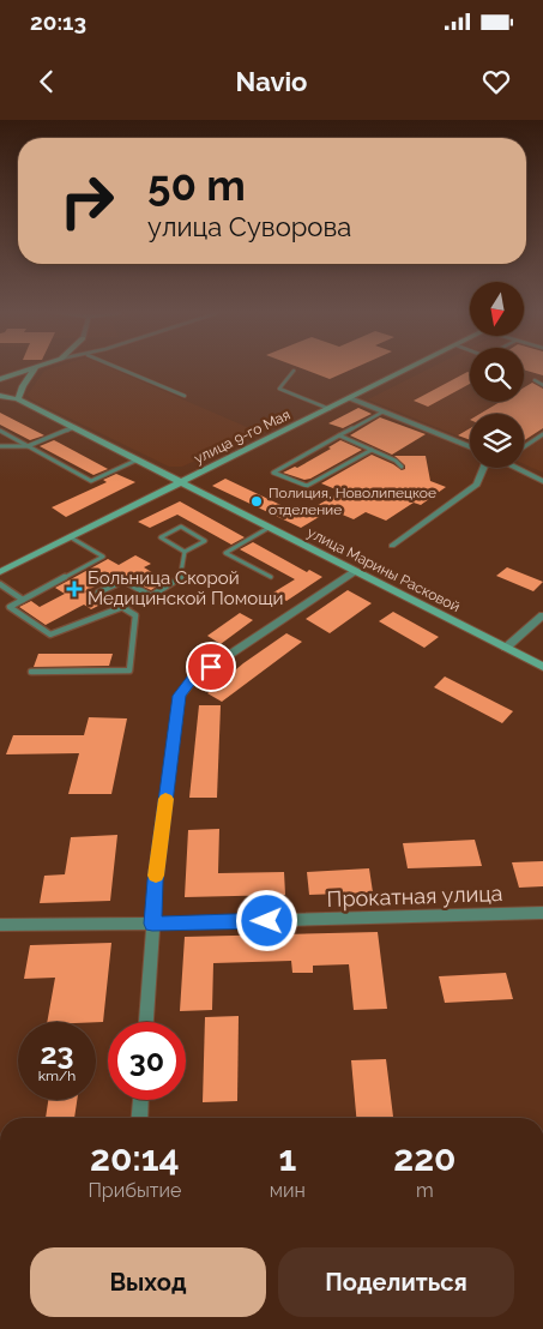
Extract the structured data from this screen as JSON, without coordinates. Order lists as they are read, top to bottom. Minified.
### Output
{"streets":{"main road":["улица 9-го Мая","улица Марины Расковой"],"street":["Прокатная улица"]},"crossings":[["улица 9-го Мая","улица Марины Расковой"]],"places":{"other":["Полиция, Новолипецкое отделение"],"health":["Больница Скорой Медицинской Помощи"]},"north":"bottom","page":{"status":"20:13","header":"Navio","turn":["50 m","улица Суворова"],"speed":"23 km/h","limit":"30","eta":["20:14","Прибытие","1","мин","220","m"],"buttons":["Выход","Поделиться"]}}
